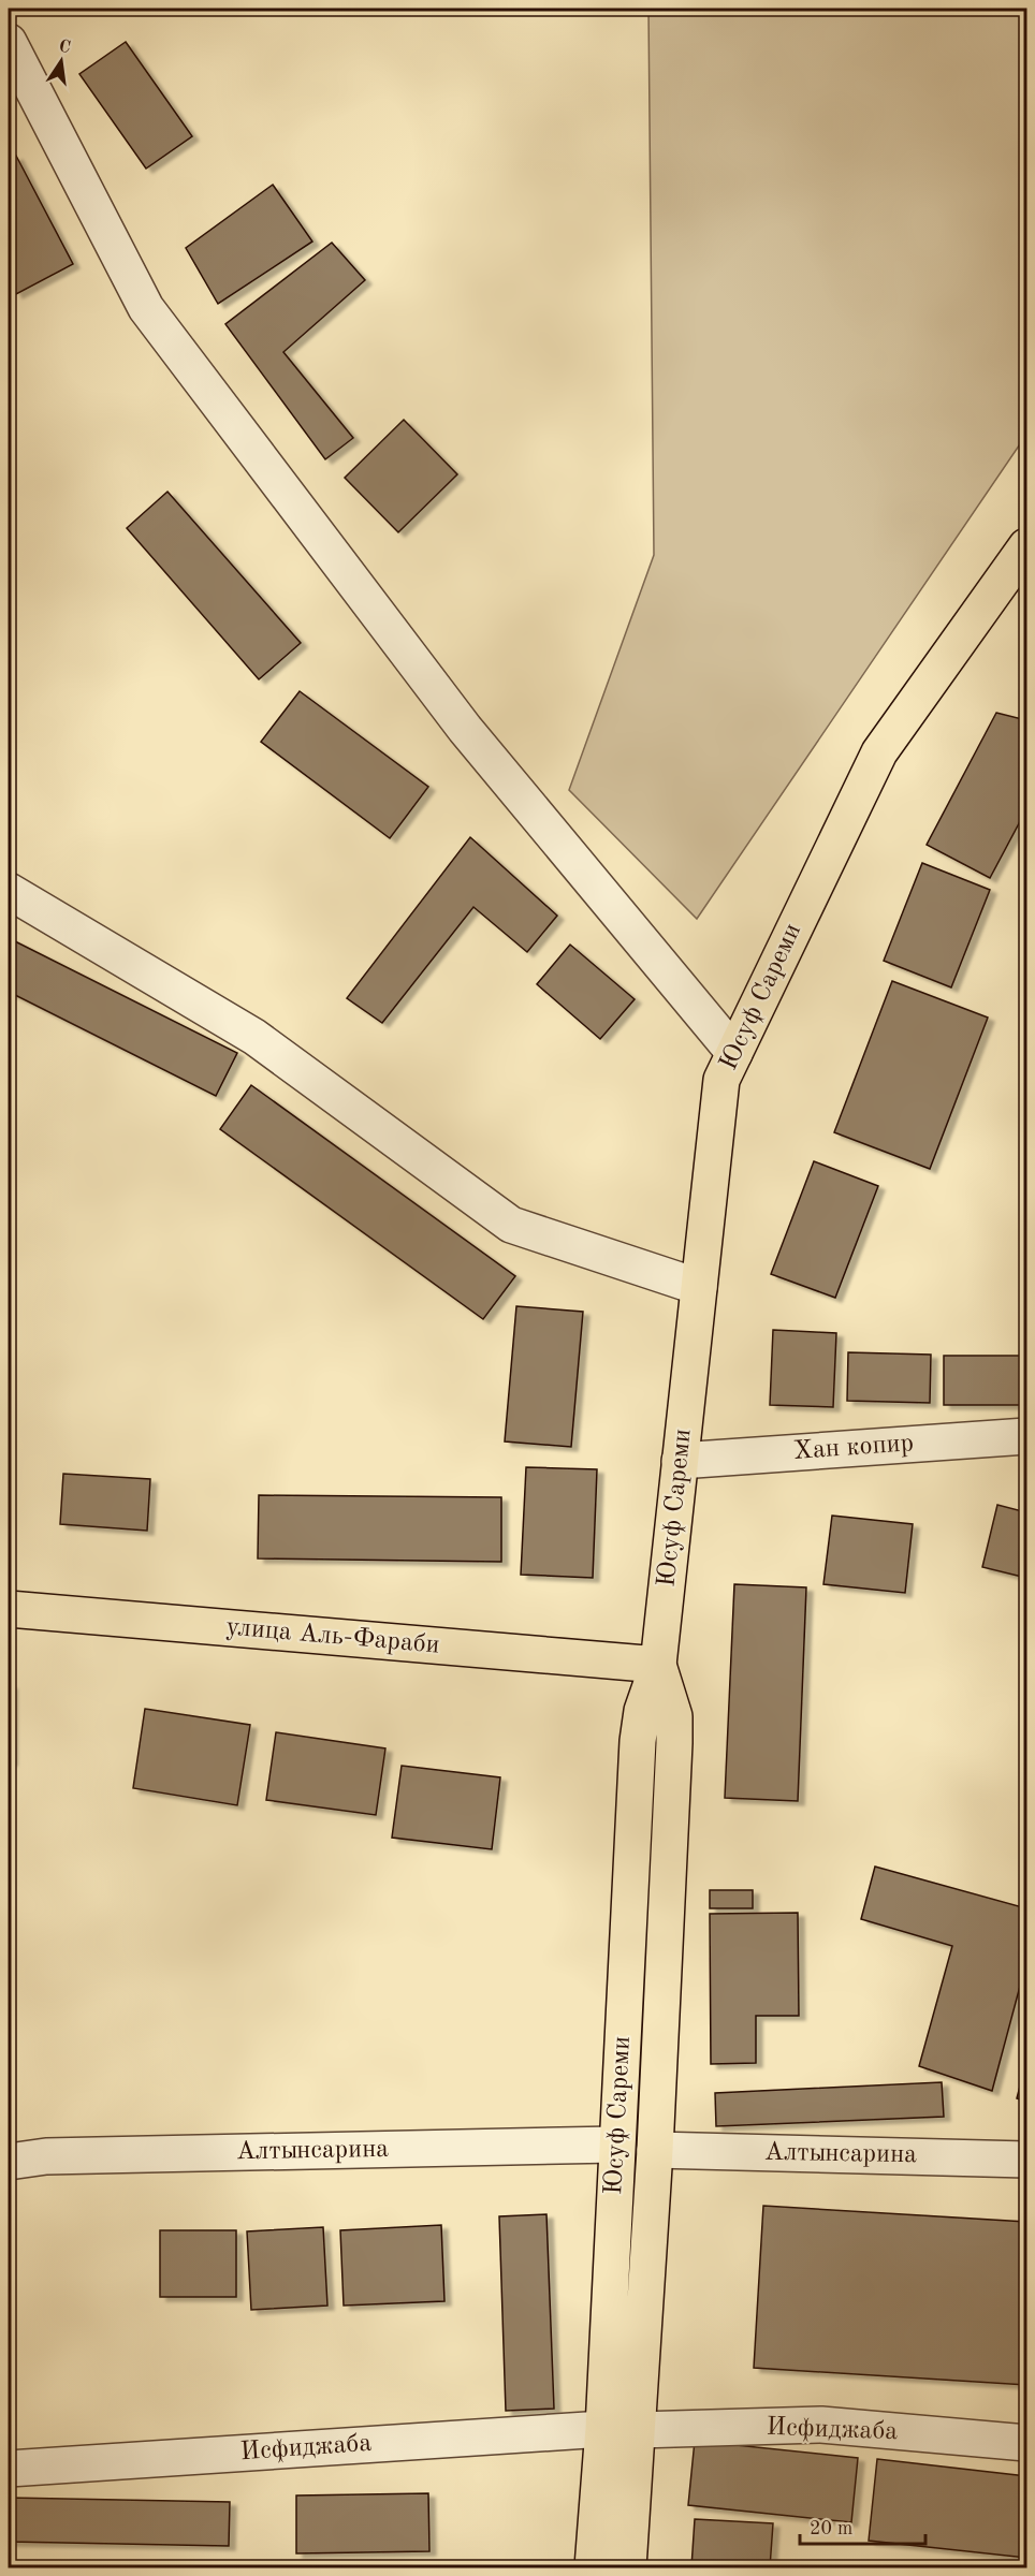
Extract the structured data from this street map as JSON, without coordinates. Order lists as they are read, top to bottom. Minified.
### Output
{"streets":{"main road":["Юсуф Сареми","улица Аль-Фараби"],"street":["Хан копир","Алтынсарина","Исфиджаба"]},"crossings":[["Юсуф Сареми","Хан копир"],["Юсуф Сареми","улица Аль-Фараби"],["Юсуф Сареми","Алтынсарина"],["Юсуф Сареми","Исфиджаба"]],"scale_bar":"20 m","north":"top"}
